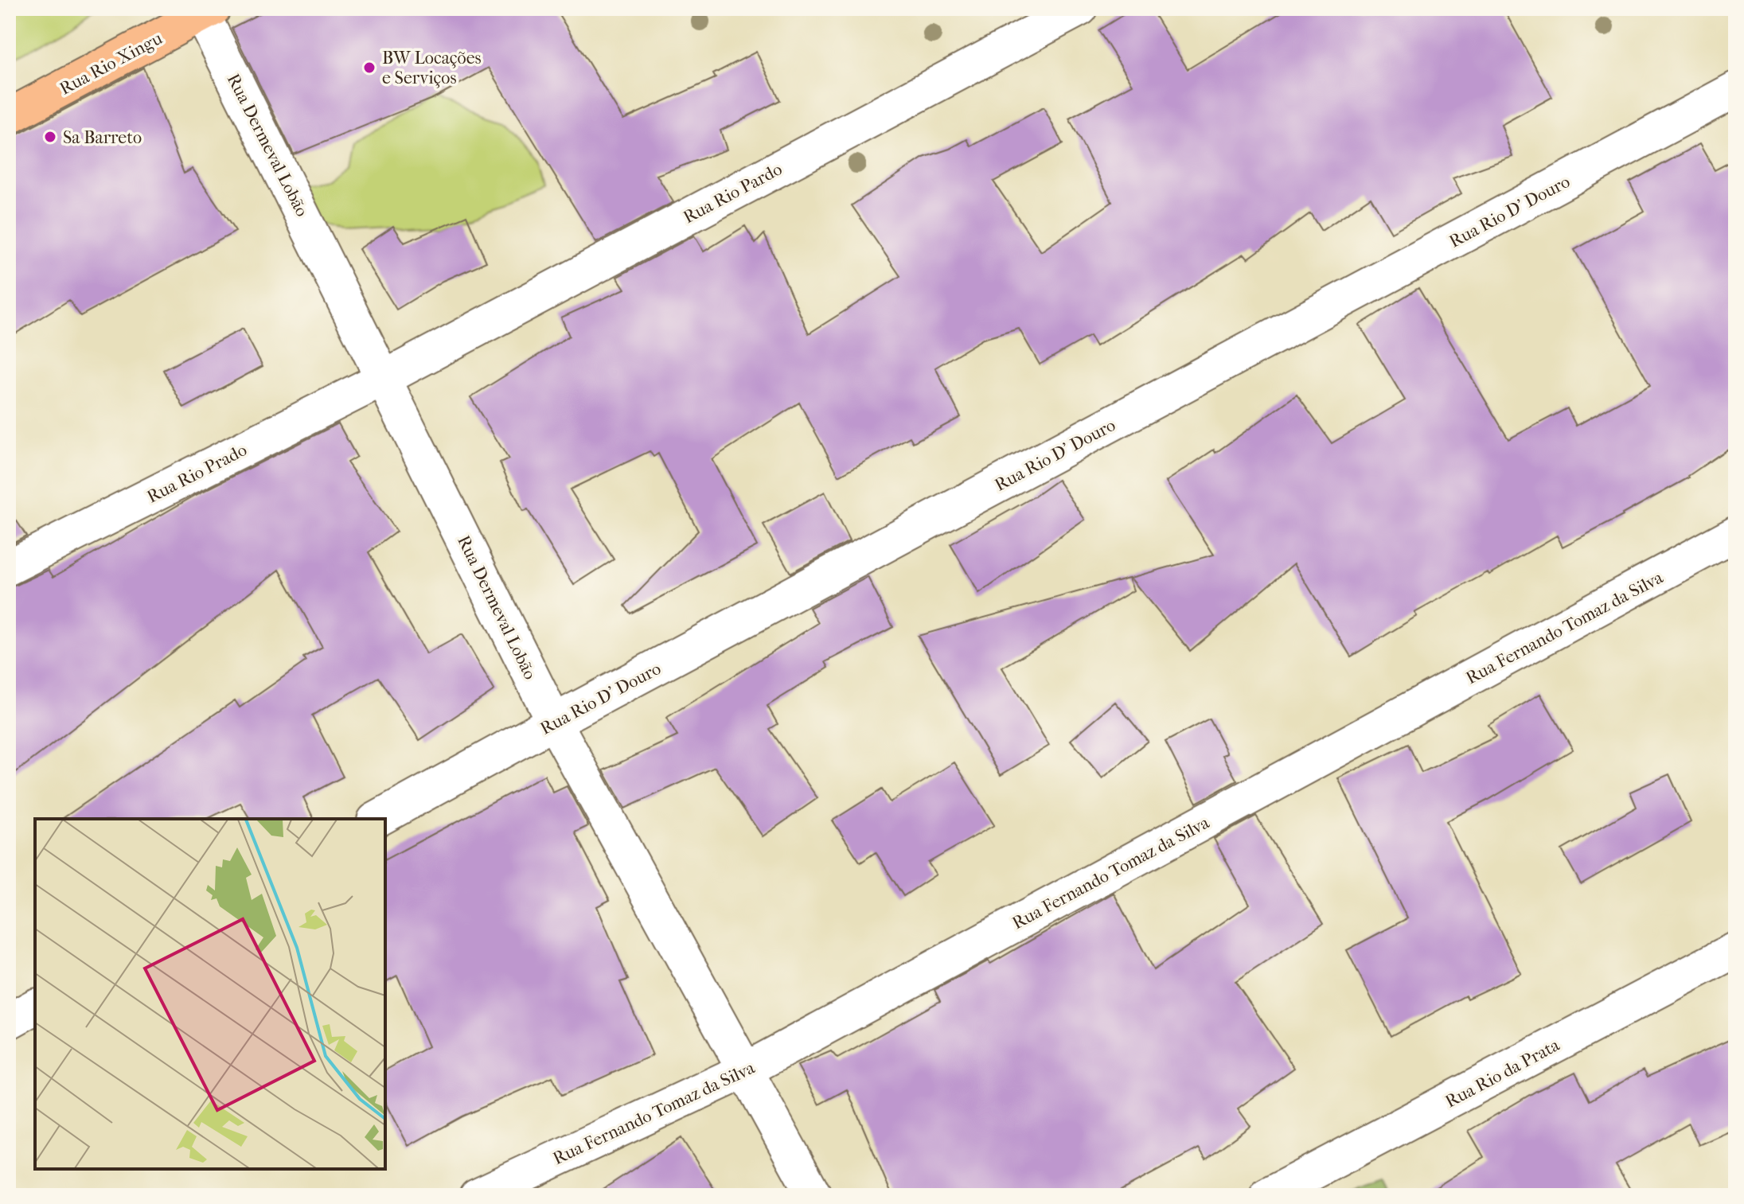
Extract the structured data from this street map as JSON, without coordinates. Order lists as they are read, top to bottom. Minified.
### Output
{"streets":{"main road":["Rua Rio Xingu"],"street":["Rua Dermeval Lobão","Rua Rio Pardo","Rua Rio D' Douro","Rua Rio Prado","Rua Fernando Tomaz da Silva","Rua Rio da Prata"]},"crossings":[["Rua Rio Xingu","Rua Dermeval Lobão"],["Rua Dermeval Lobão","Rua Rio Pardo"],["Rua Dermeval Lobão","Rua Rio D' Douro"],["Rua Dermeval Lobão","Rua Rio Prado"],["Rua Dermeval Lobão","Rua Fernando Tomaz da Silva"],["Rua Rio Pardo","Rua Rio Prado"]],"places":["BW Locações e Serviços","Sa Barreto"]}
